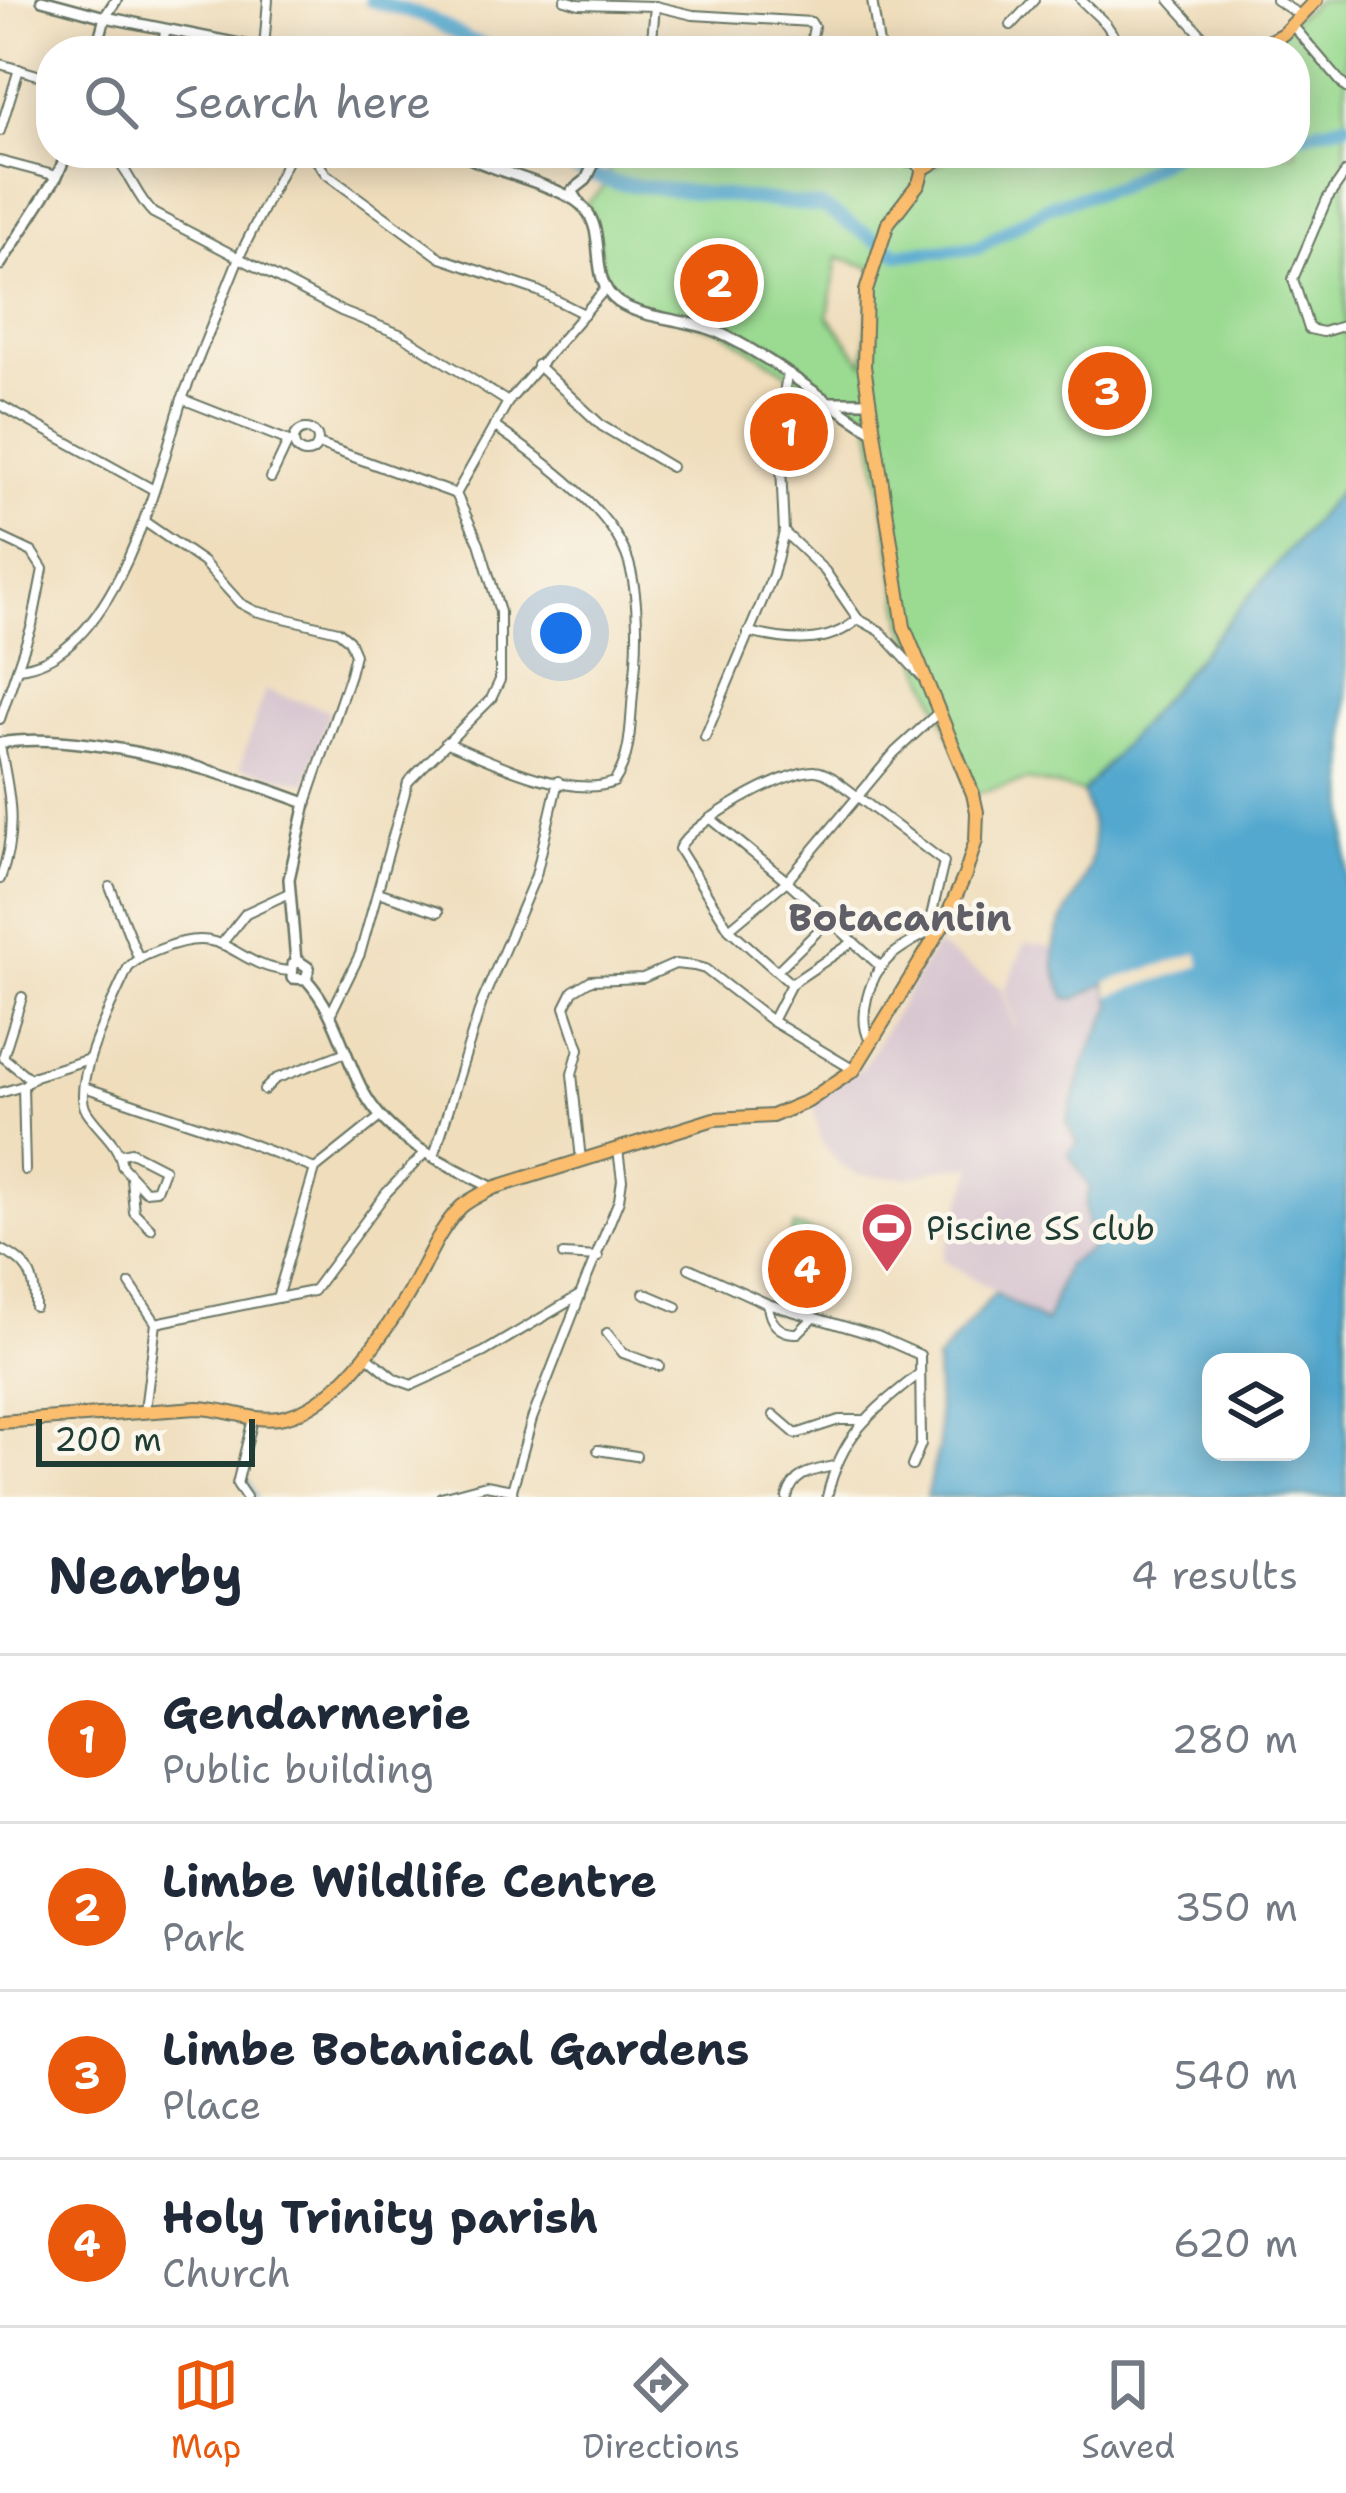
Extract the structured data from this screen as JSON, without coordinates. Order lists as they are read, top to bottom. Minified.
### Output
{"districts":["Botacantin"],"places":{"sports":["Piscine SS club"]},"scale_bar":"200 m","page":{"search":"Search here","pins":["2","3","1","4"],"scale":"200 m","heading":["Nearby","4 results"],"list":[{"mark":"1","name":"Gendarmerie","note":"Public building","value":"280 m"},{"mark":"2","name":"Limbe Wildlife Centre","note":"Park","value":"350 m"},{"mark":"3","name":"Limbe Botanical Gardens","note":"Place","value":"540 m"},{"mark":"4","name":"Holy Trinity parish","note":"Church","value":"620 m"}],"nav":["Map","Directions","Saved"]}}
